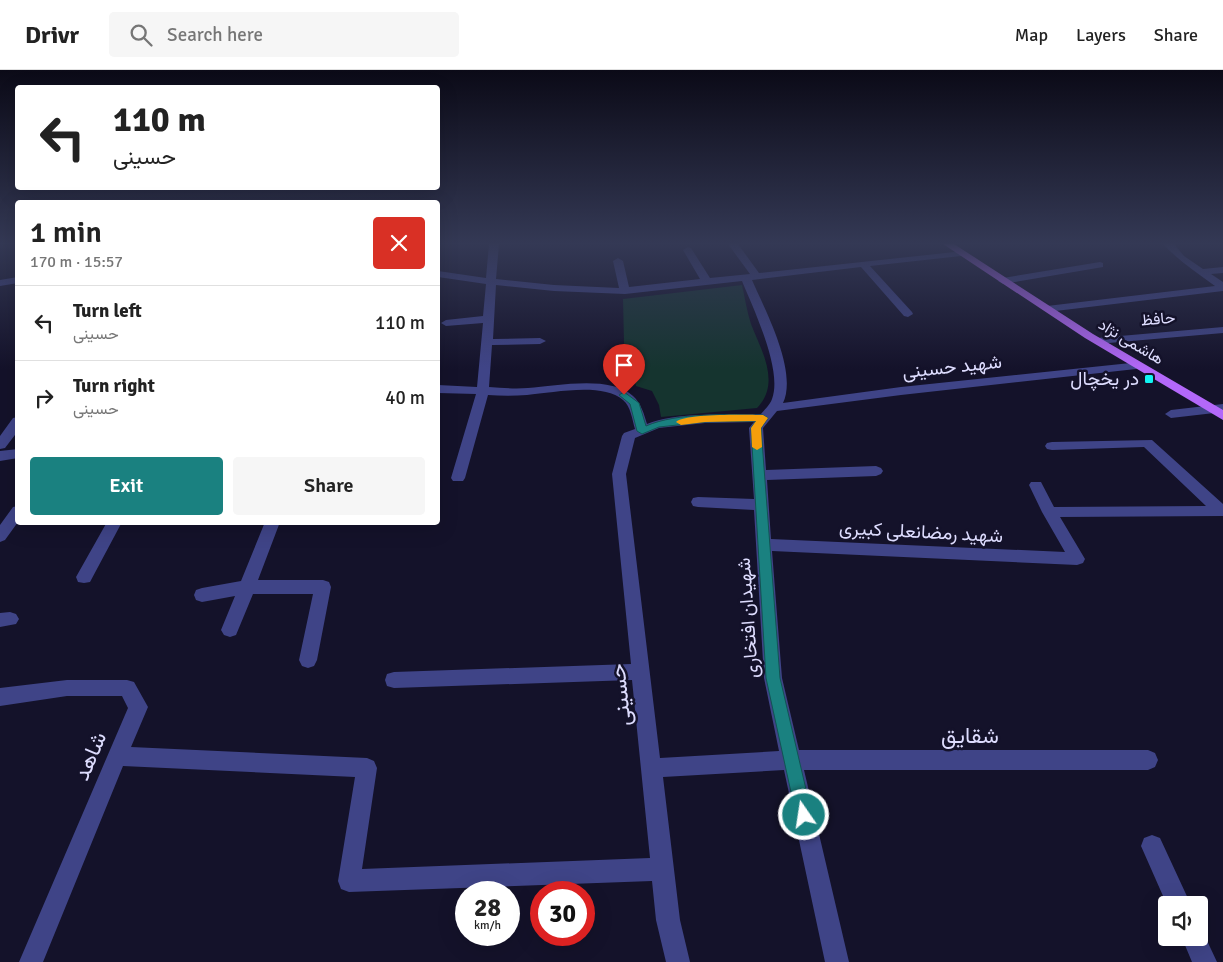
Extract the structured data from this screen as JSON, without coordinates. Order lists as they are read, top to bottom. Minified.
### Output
{"streets":{"main road":["هاشمی نژاد"],"street":["حافظ","شهید حسینی","شهید رمضانعلی کبیری","شهیدان افتخاری","حسینی","شقایق","شاهد"]},"crossings":[["حافظ","هاشمی نژاد"],["هاشمی نژاد","شهید حسینی"],["شهید حسینی","شهیدان افتخاری"],["شهید حسینی","حسینی"],["شهید رمضانعلی کبیری","شهیدان افتخاری"],["شهیدان افتخاری","حسینی"],["شهیدان افتخاری","شقایق"],["حسینی","شقایق"]],"places":{"transit":["در یخچال"]},"page":{"header":"Drivr","search":"Search here","nav":["Map","Layers","Share"],"turn":["110 m","حسینی"],"heading":["1 min","170 m · 15:57"],"list":[{"name":"Turn left","note":"حسینی","value":"110 m"},{"name":"Turn right","note":"حسینی","value":"40 m"}],"buttons":["Exit","Share"],"speed":"28 km/h","limit":"30"}}
